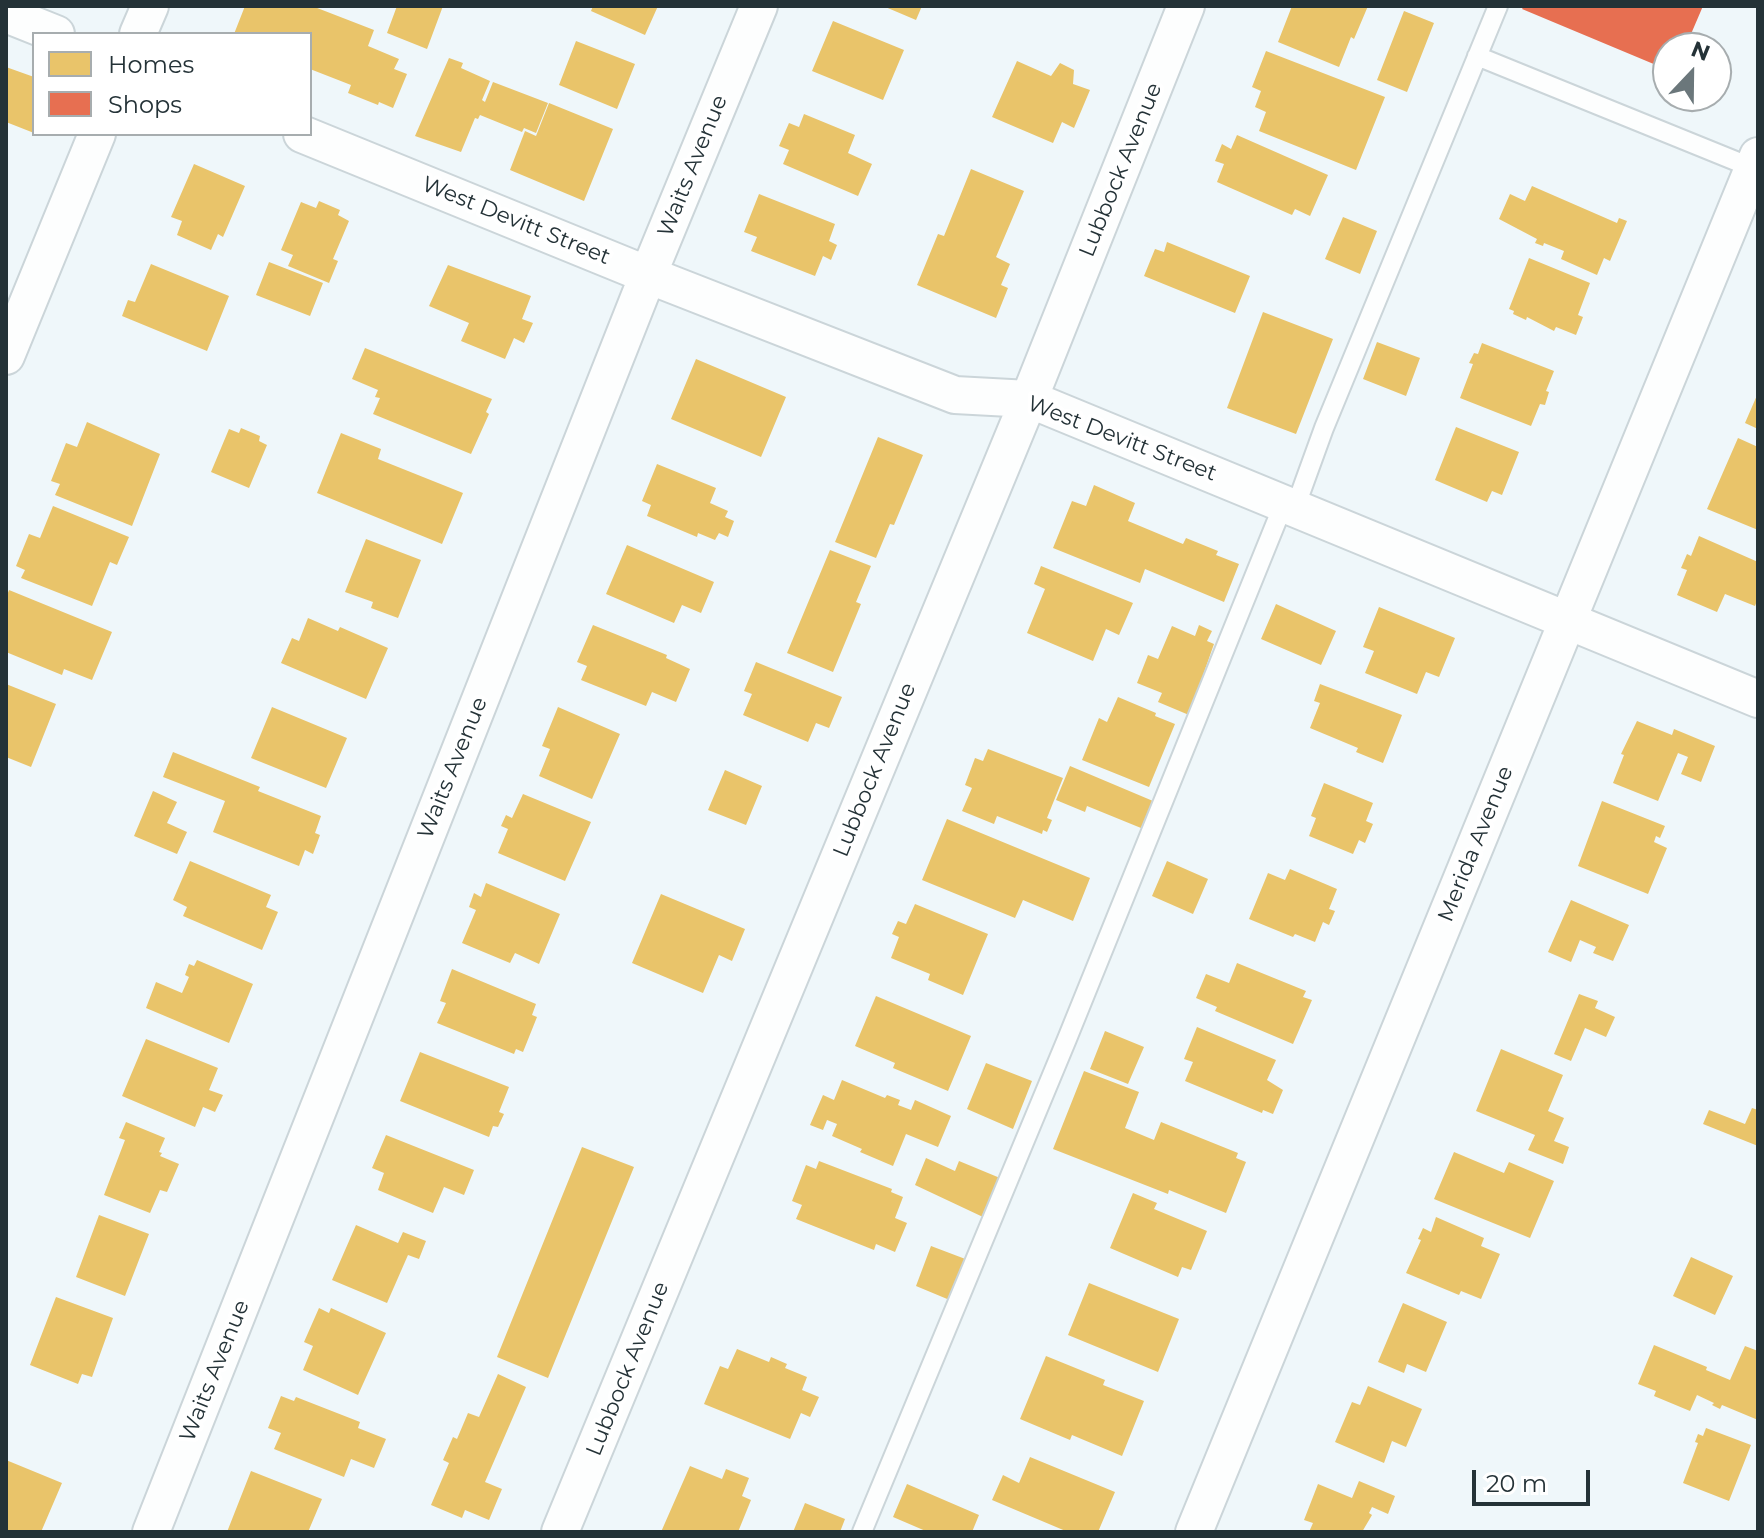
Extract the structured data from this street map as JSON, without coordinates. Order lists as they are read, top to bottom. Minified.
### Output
{"streets":{"street":["Waits Avenue","Lubbock Avenue","West Devitt Street","Merida Avenue"]},"crossings":[["Waits Avenue","West Devitt Street"],["Lubbock Avenue","West Devitt Street"],["West Devitt Street","Merida Avenue"]],"legend":["Homes","Shops"],"scale_bar":"20 m","north":"top"}
